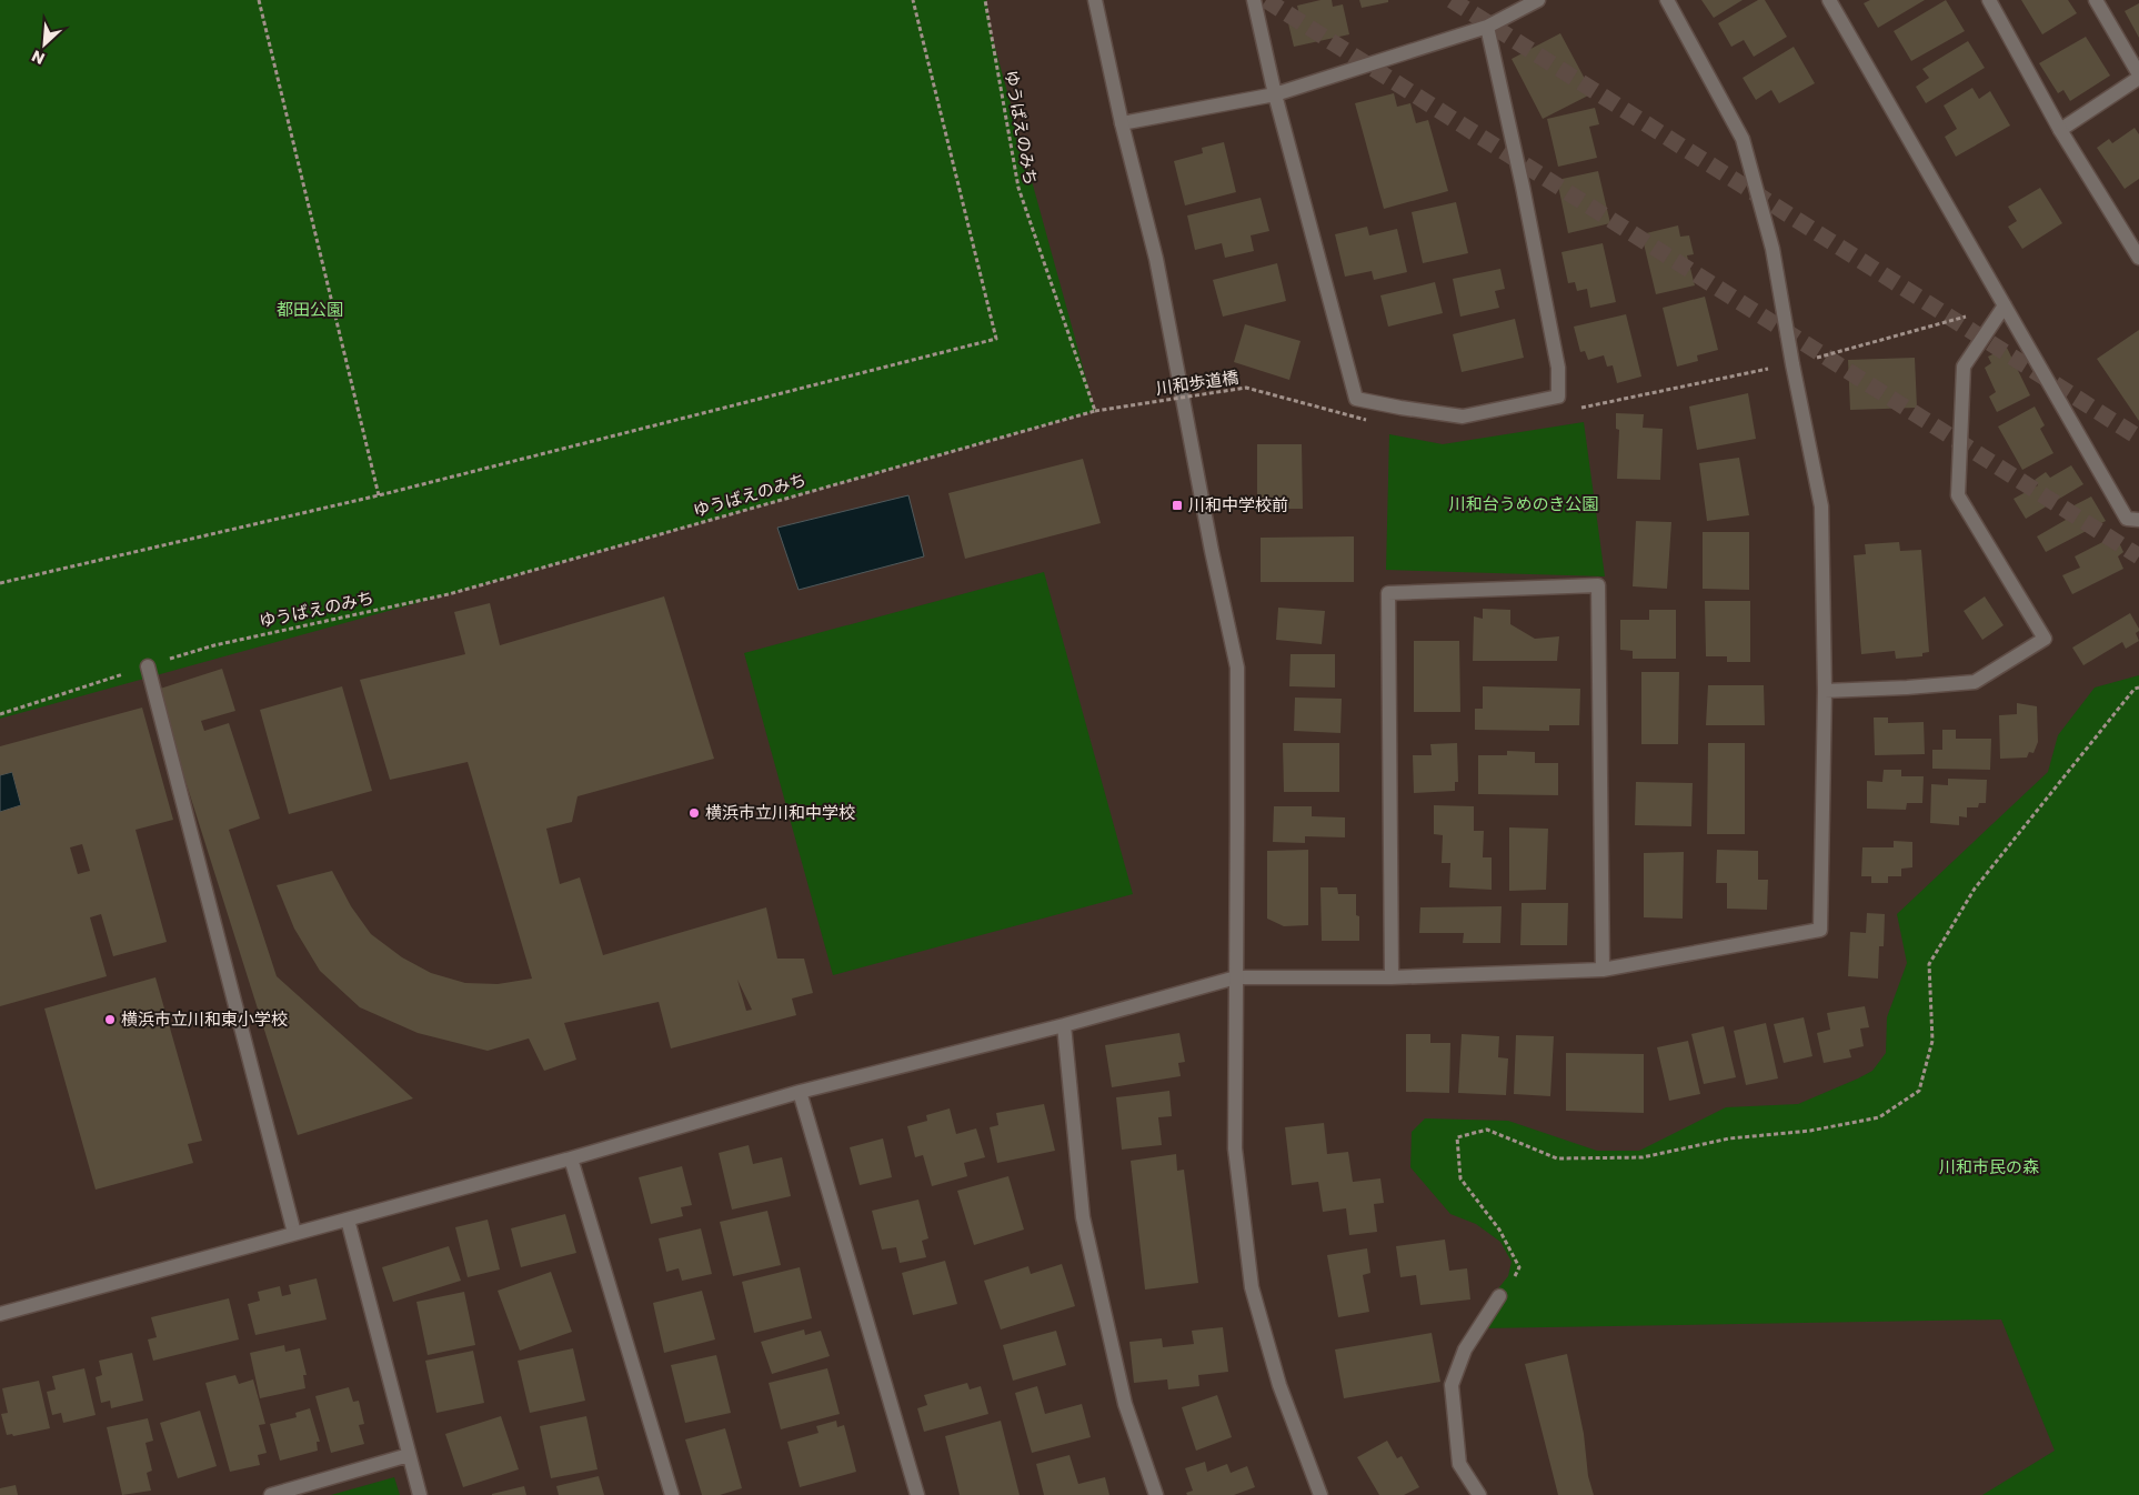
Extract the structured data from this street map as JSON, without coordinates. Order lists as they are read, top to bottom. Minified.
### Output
{"streets":{"path":["ゆうばえのみち","川和歩道橋"]},"crossings":[["ゆうばえのみち","川和歩道橋"]],"parks":["都田公園","川和台うめのき公園","川和市民の森"],"places":{"transit":["川和中学校前"],"other":["横浜市立川和中学校","横浜市立川和東小学校"]},"north":"bottom left"}
